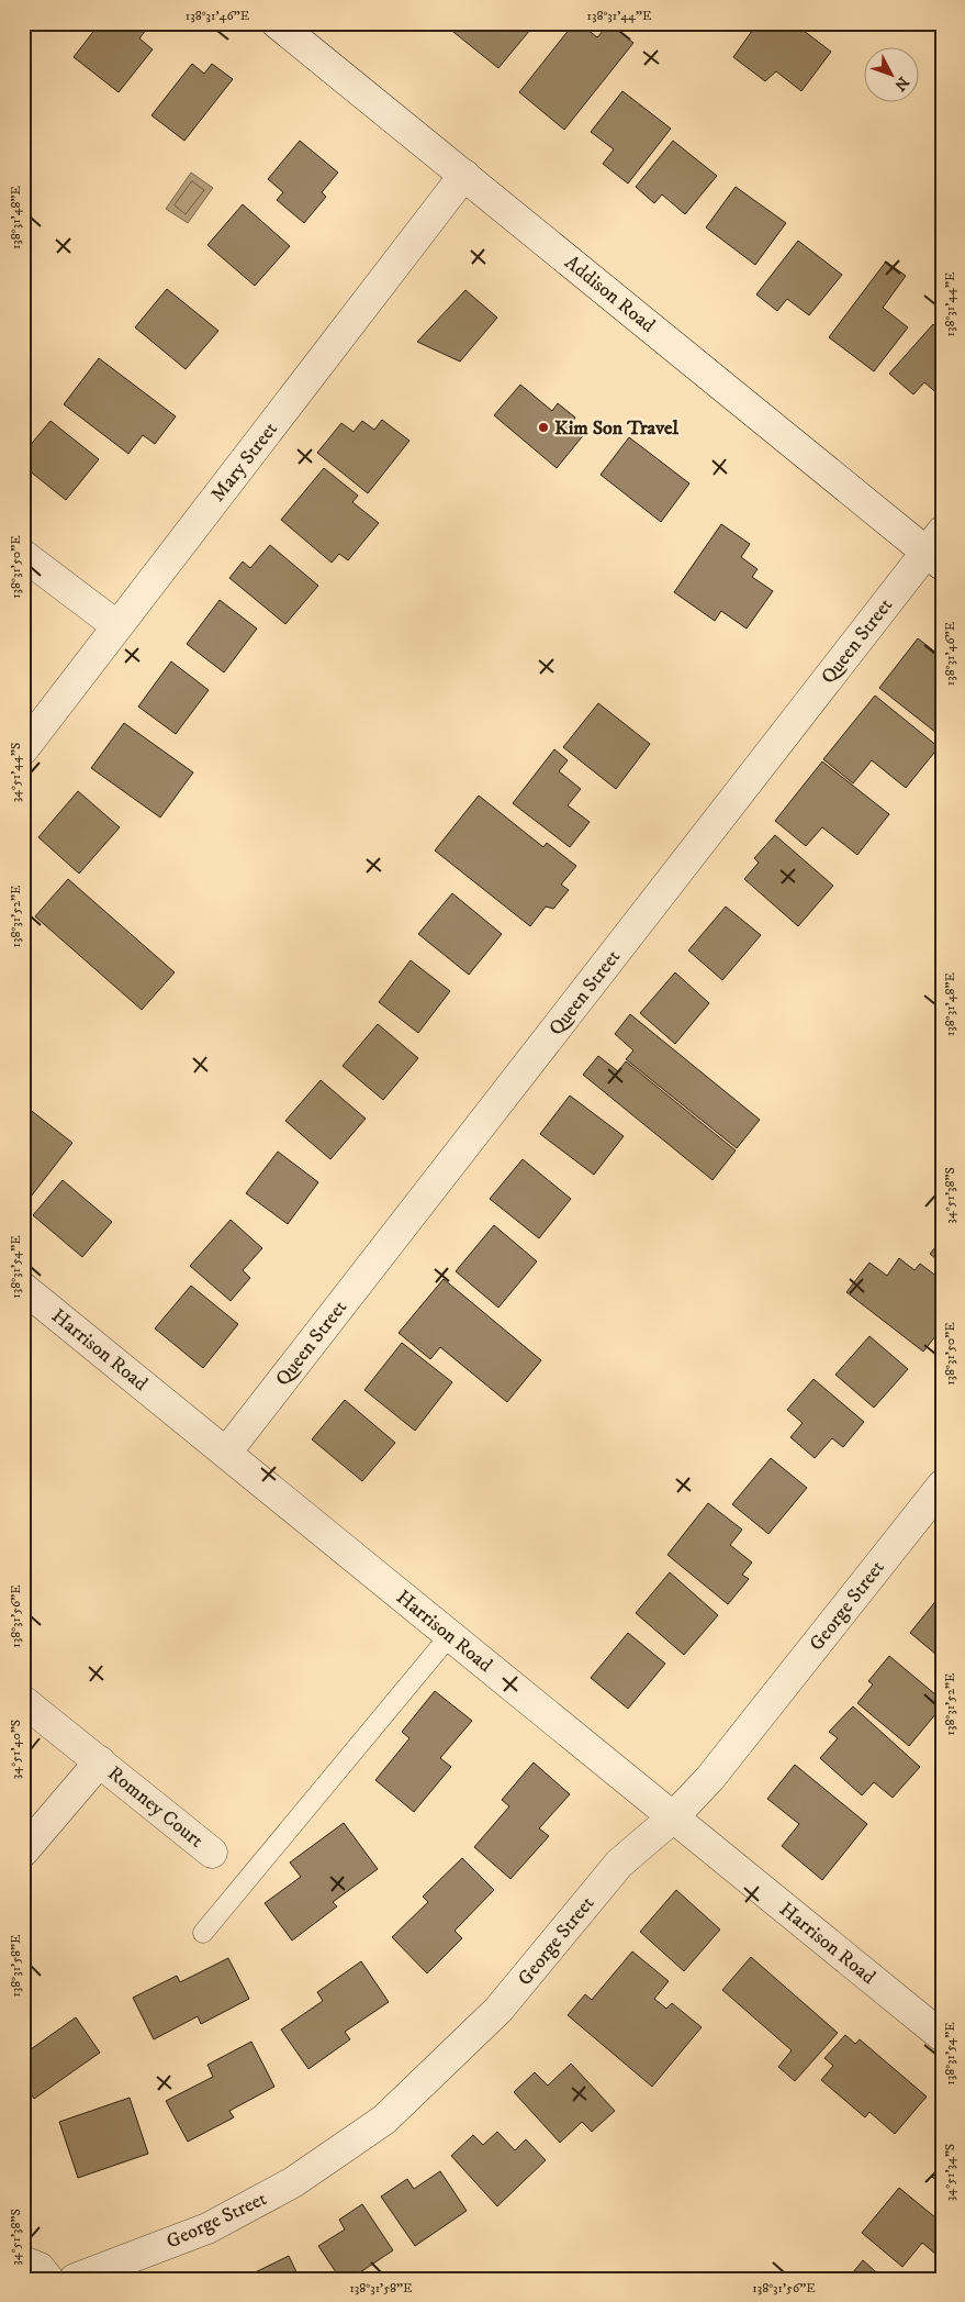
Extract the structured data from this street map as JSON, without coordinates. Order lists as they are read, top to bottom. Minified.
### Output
{"streets":{"street":["Addison Road","Mary Street","Queen Street","Harrison Road","George Street","Romney Court"]},"crossings":[["Addison Road","Mary Street"],["Addison Road","Queen Street"],["Queen Street","Harrison Road"],["Harrison Road","George Street"]],"places":["Kim Son Travel"],"north":"bottom right","coordinates":["138°31'46\"E","138°31'44\"E","138°31'48\"E","138°31'50\"E","34°51'44\"S","138°31'52\"E","34°51'38\"S","138°31'54\"E","138°31'56\"E","34°51'40\"S","138°31'58\"E","34°51'34\"S"]}
